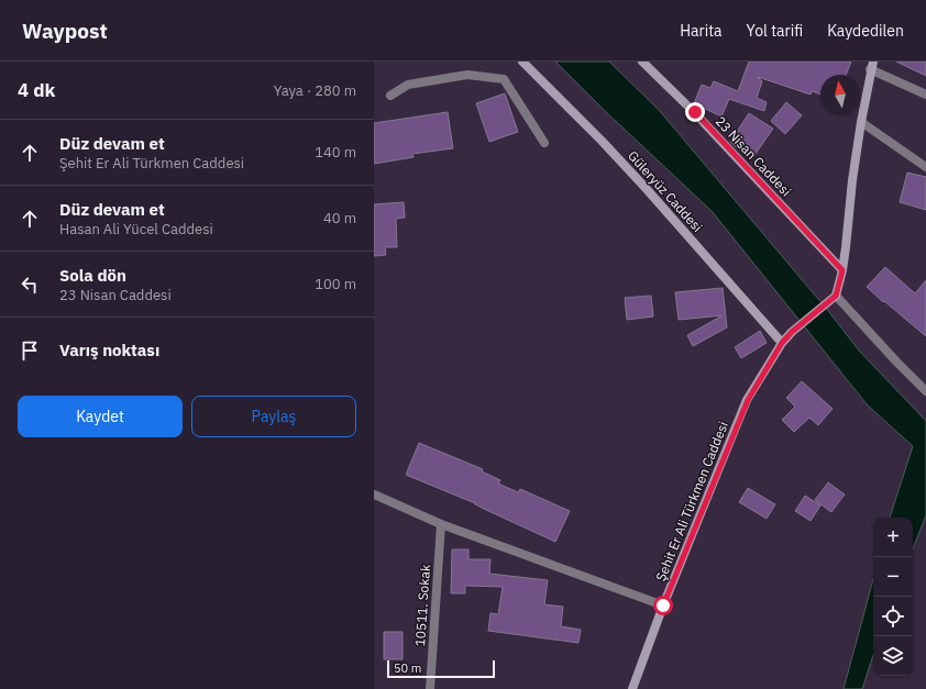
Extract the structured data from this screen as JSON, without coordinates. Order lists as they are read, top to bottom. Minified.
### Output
{"streets":{"street":["23 Nisan Caddesi","Güleryüz Caddesi","Şehit Er Ali Türkmen Caddesi","10511. Sokak"]},"crossings":[["Güleryüz Caddesi","Şehit Er Ali Türkmen Caddesi"]],"scale_bar":"50 m","north":"top","page":{"header":"Waypost","nav":["Harita","Yol tarifi","Kaydedilen"],"heading":["4 dk","Yaya · 280 m"],"list":[["Düz devam et","Şehit Er Ali Türkmen Caddesi","140 m"],["Düz devam et","Hasan Ali Yücel Caddesi","40 m"],["Sola dön","23 Nisan Caddesi","100 m"],"Varış noktası"],"buttons":["Kaydet","Paylaş"],"map_buttons":["+","−"],"scale":"50 m"}}
